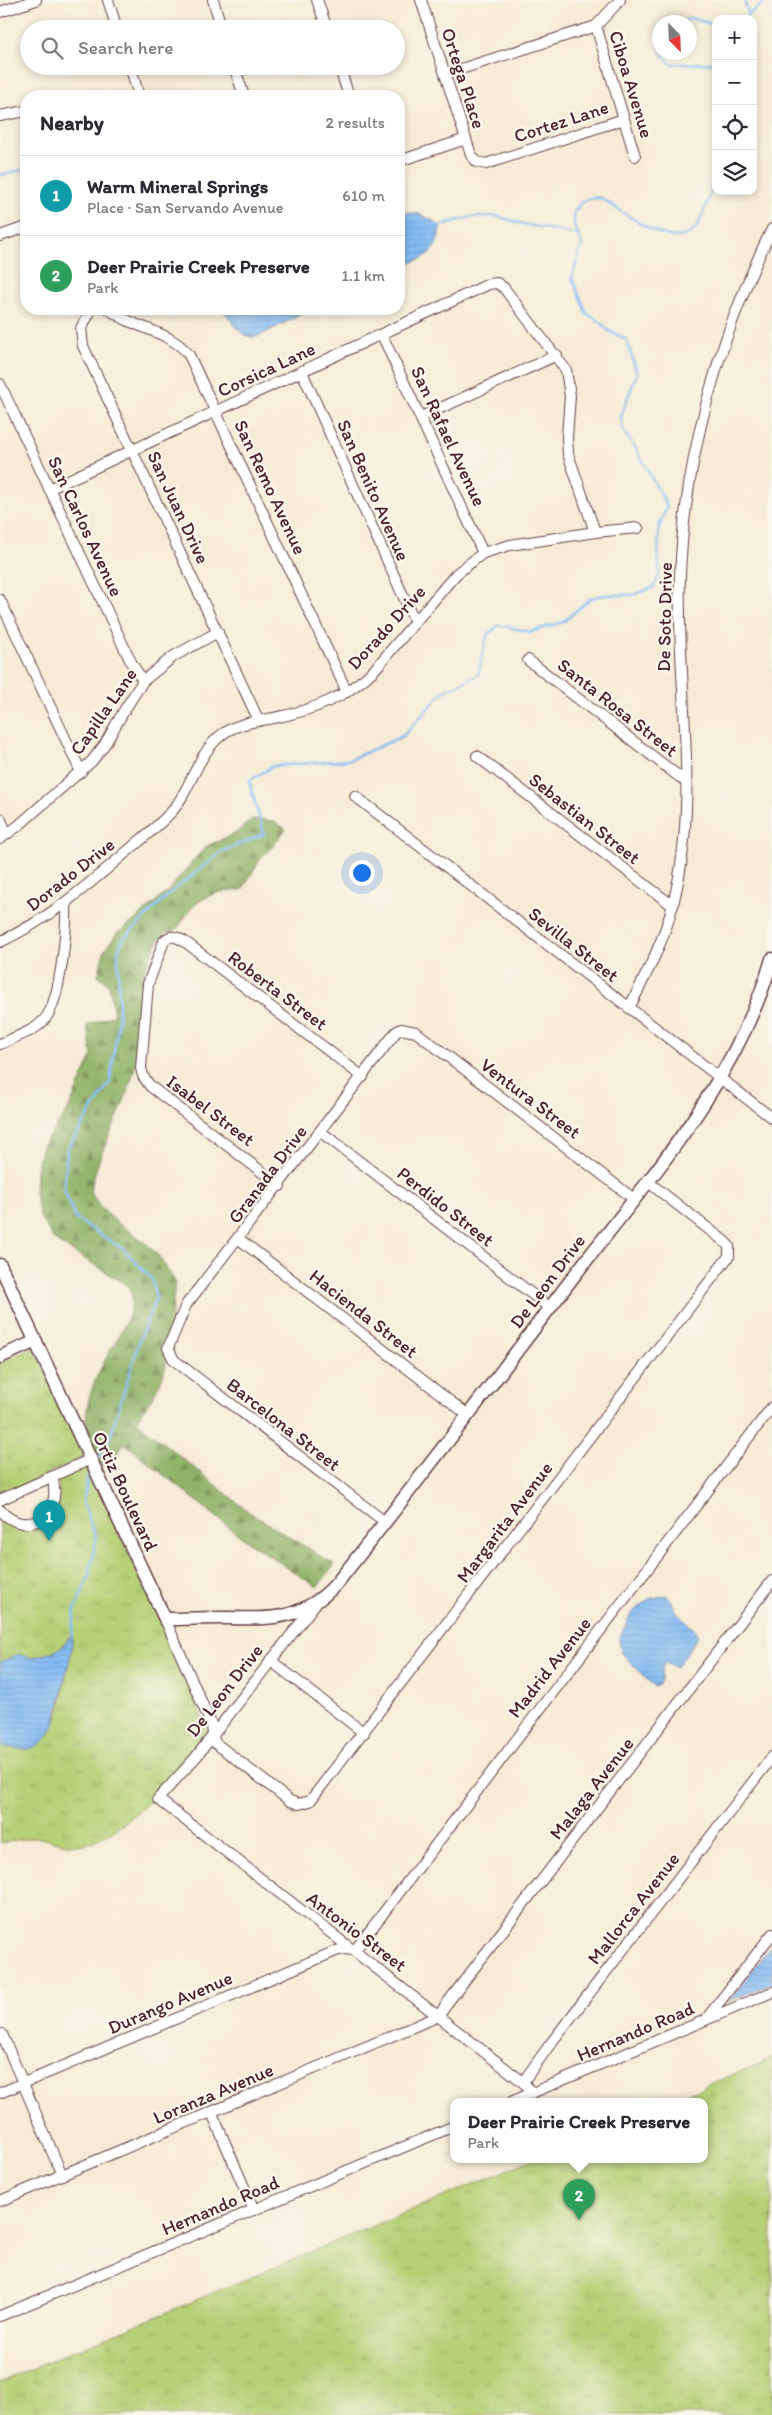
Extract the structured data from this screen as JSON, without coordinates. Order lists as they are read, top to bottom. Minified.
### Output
{"streets":{"street":["Ortega Place","Ciboa Avenue","Cortez Lane","Corsica Lane","San Rafael Avenue","San Remo Avenue","San Benito Avenue","San Juan Drive","San Carlos Avenue","De Soto Drive","Dorado Drive","Santa Rosa Street","Capilla Lane","Sebastian Street","Sevilla Street","Roberta Street","Ventura Street","Isabel Street","Granada Drive","Perdido Street","De Leon Drive","Hacienda Street","Barcelona Street","Ortiz Boulevard","Margarita Avenue","Madrid Avenue","Malaga Avenue","Mallorca Avenue","Antonio Street","Durango Avenue","Hernando Road","Loranza Avenue"]},"crossings":[["Ortega Place","Cortez Lane"],["Ciboa Avenue","Cortez Lane"],["Corsica Lane","San Rafael Avenue"],["Corsica Lane","San Remo Avenue"],["Corsica Lane","San Benito Avenue"],["Corsica Lane","San Juan Drive"],["Corsica Lane","San Carlos Avenue"],["San Rafael Avenue","Dorado Drive"],["San Remo Avenue","Dorado Drive"],["San Benito Avenue","Dorado Drive"],["San Juan Drive","Dorado Drive"],["San Juan Drive","Capilla Lane"],["San Carlos Avenue","Capilla Lane"],["De Soto Drive","Santa Rosa Street"],["De Soto Drive","Sebastian Street"],["De Soto Drive","Sevilla Street"],["Sevilla Street","De Leon Drive"],["Roberta Street","Isabel Street"],["Roberta Street","Granada Drive"],["Ventura Street","Granada Drive"],["Ventura Street","De Leon Drive"],["Isabel Street","Granada Drive"],["Granada Drive","Perdido Street"],["Granada Drive","Hacienda Street"],["Granada Drive","Barcelona Street"],["Perdido Street","De Leon Drive"],["De Leon Drive","Hacienda Street"],["De Leon Drive","Barcelona Street"],["De Leon Drive","Ortiz Boulevard"],["De Leon Drive","Margarita Avenue"],["De Leon Drive","Antonio Street"],["Ortiz Boulevard","Margarita Avenue"],["Madrid Avenue","Antonio Street"],["Madrid Avenue","Durango Avenue"],["Malaga Avenue","Antonio Street"],["Malaga Avenue","Loranza Avenue"],["Mallorca Avenue","Antonio Street"],["Antonio Street","Durango Avenue"],["Antonio Street","Hernando Road"],["Antonio Street","Loranza Avenue"]],"north":"bottom right","page":{"map_buttons":["+","−"],"search":"Search here","heading":["Nearby","2 results"],"list":[{"mark":"1","name":"Warm Mineral Springs","note":"Place · San Servando Avenue","value":"610 m"},{"mark":"2","name":"Deer Prairie Creek Preserve","note":"Park","value":"1.1 km"}],"pins":["1","2"],"popup":["Deer Prairie Creek Preserve","Park"]}}
